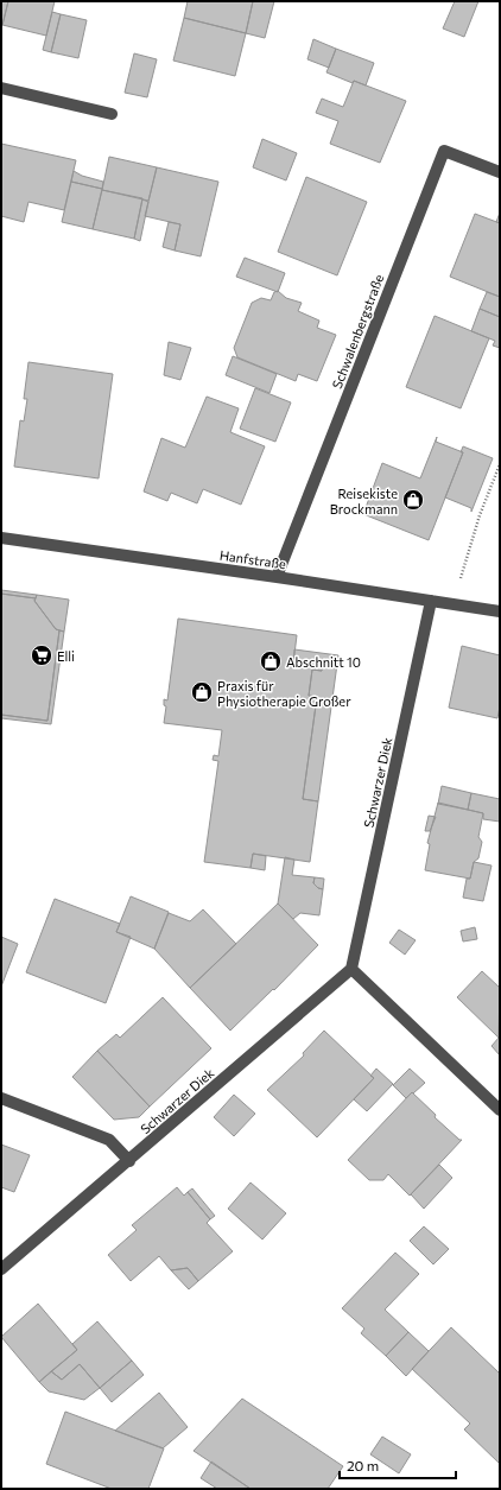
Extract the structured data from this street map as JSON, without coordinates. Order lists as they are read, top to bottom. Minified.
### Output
{"streets":{"street":["Schwalenbergstraße","Hanfstraße","Schwarzer Diek"]},"crossings":[["Schwalenbergstraße","Hanfstraße"],["Hanfstraße","Schwarzer Diek"]],"places":{"shop":["Reisekiste Brockmann","Abschnitt 10","Praxis für Physiotherapie Großer"],"supermarket":["Elli"]},"scale_bar":"20 m"}
